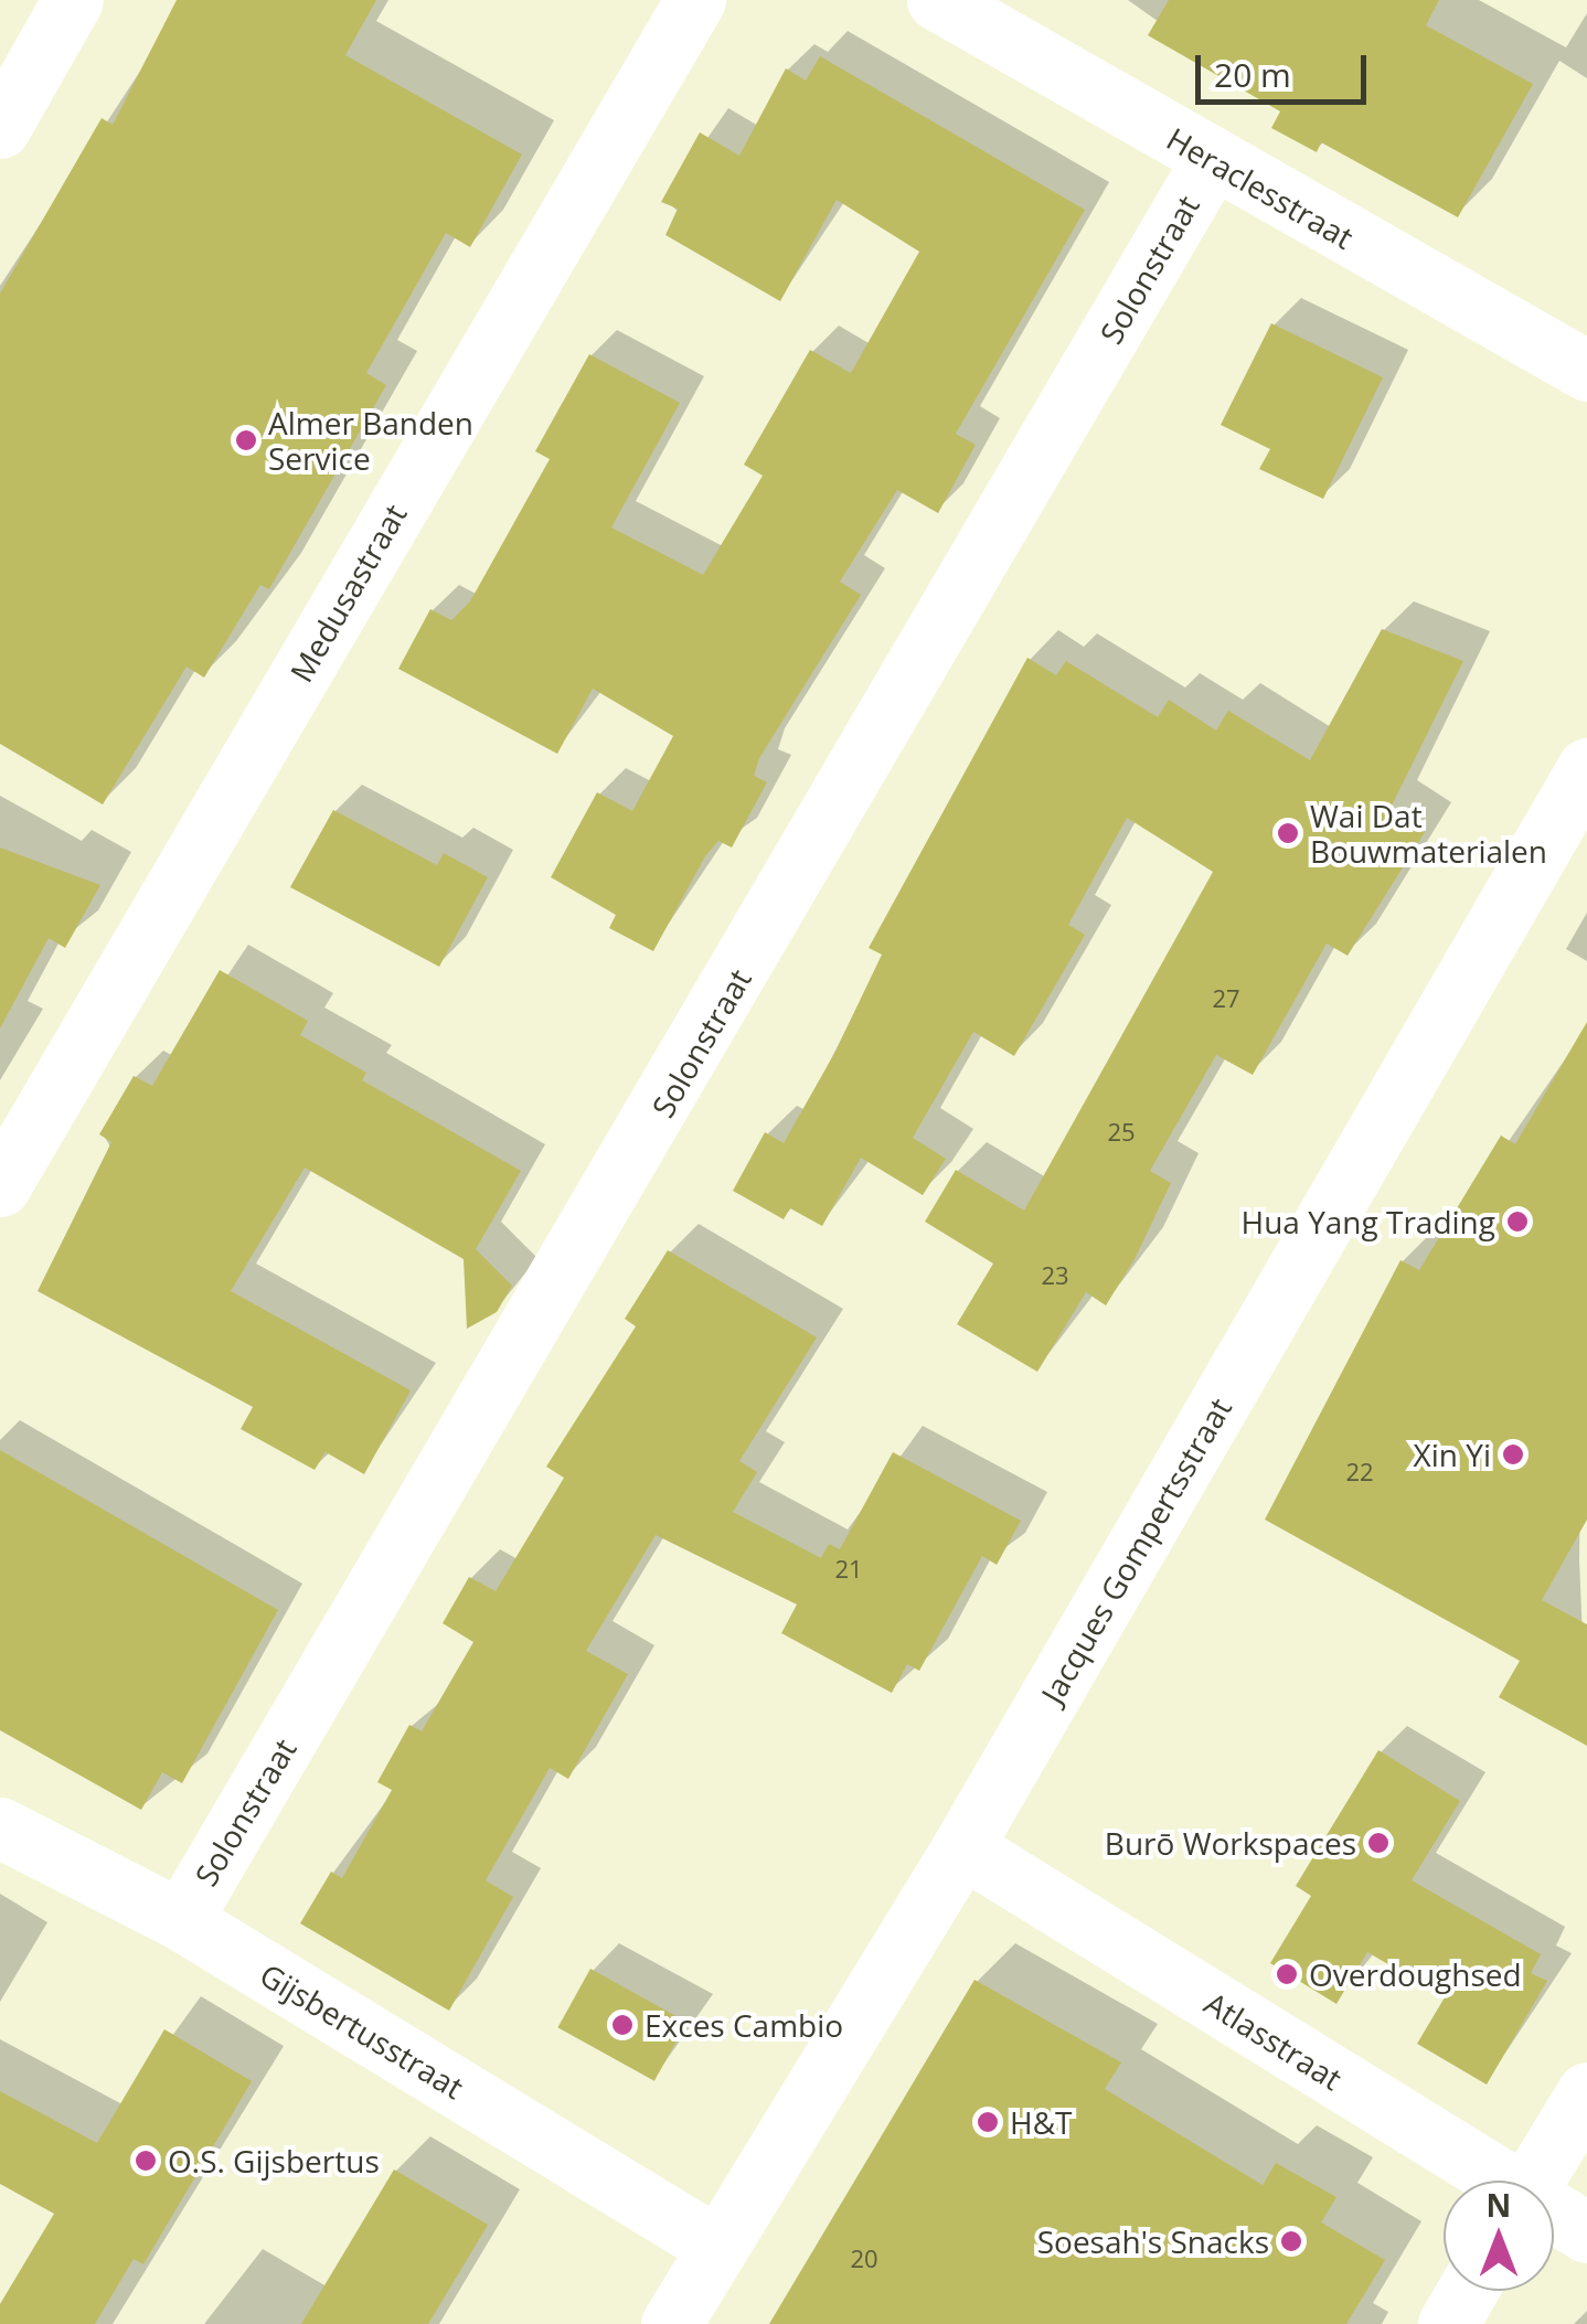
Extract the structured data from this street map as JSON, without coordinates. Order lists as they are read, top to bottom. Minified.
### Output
{"streets":{"street":["Heraclesstraat","Solonstraat","Medusastraat","Jacques Gompertsstraat","Gijsbertusstraat","Atlasstraat"]},"crossings":[["Heraclesstraat","Solonstraat"],["Solonstraat","Gijsbertusstraat"],["Jacques Gompertsstraat","Gijsbertusstraat"],["Jacques Gompertsstraat","Atlasstraat"]],"places":["Almer Banden Service","Wai Dat Bouwmaterialen","Hua Yang Trading","Xin Yi","Burō Workspaces","Overdoughsed","Exces Cambio","H&T","O.S. Gijsbertus","Soesah's Snacks"],"house_numbers":["27","25","23","22","21","20"],"scale_bar":"20 m","north":"top"}
